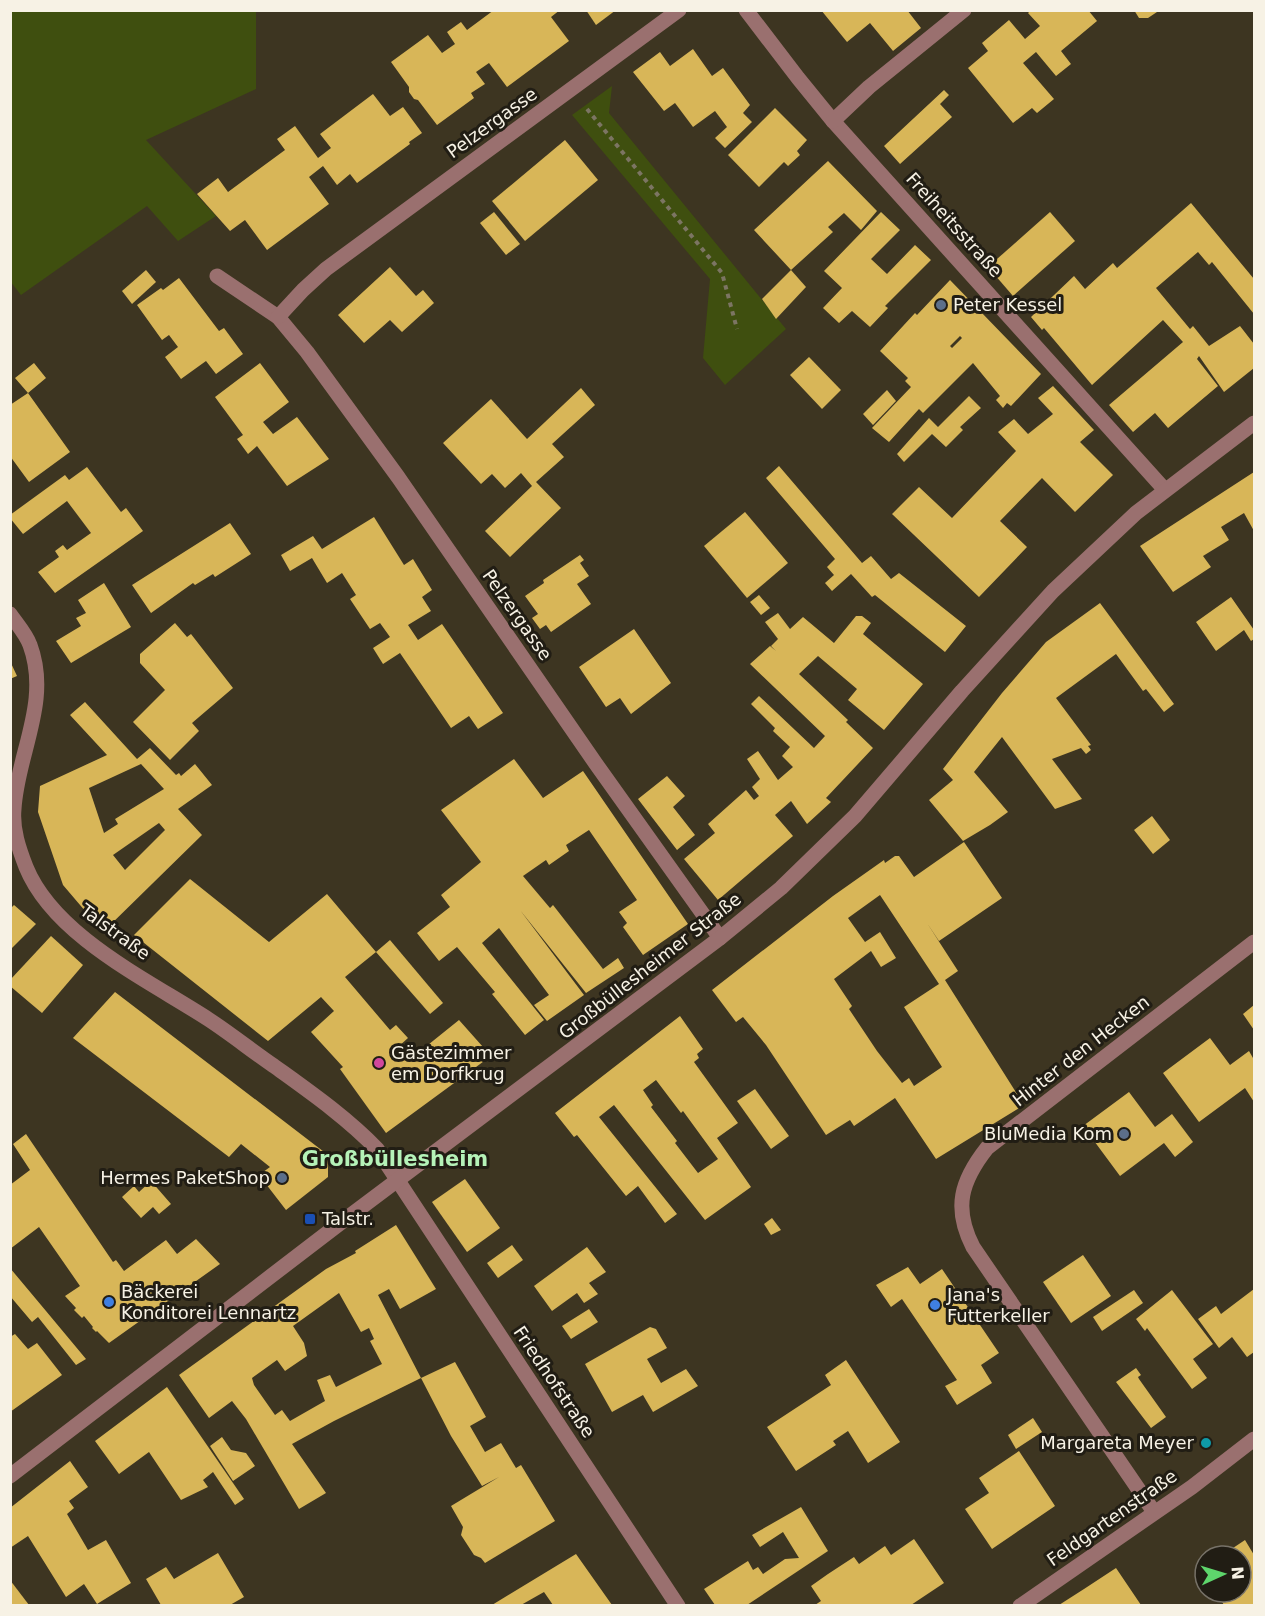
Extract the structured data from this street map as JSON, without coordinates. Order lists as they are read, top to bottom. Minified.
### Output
{"streets":{"street":["Pelzergasse","Freiheitsstraße","Talstraße","Großbüllesheimer Straße","Hinter den Hecken","Friedhofstraße","Feldgartenstraße"]},"crossings":[["Pelzergasse","Großbüllesheimer Straße"],["Freiheitsstraße","Großbüllesheimer Straße"],["Talstraße","Großbüllesheimer Straße"],["Talstraße","Friedhofstraße"],["Großbüllesheimer Straße","Friedhofstraße"],["Hinter den Hecken","Feldgartenstraße"]],"districts":["Großbüllesheim"],"places":{"other":["Peter Kessel","Gästezimmer em Dorfkrug","BluMedia Kom","Hermes PaketShop","Bäckerei Konditorei Lennartz","Jana's Futterkeller","Margareta Meyer"],"transit":["Talstr."]},"north":"right"}
